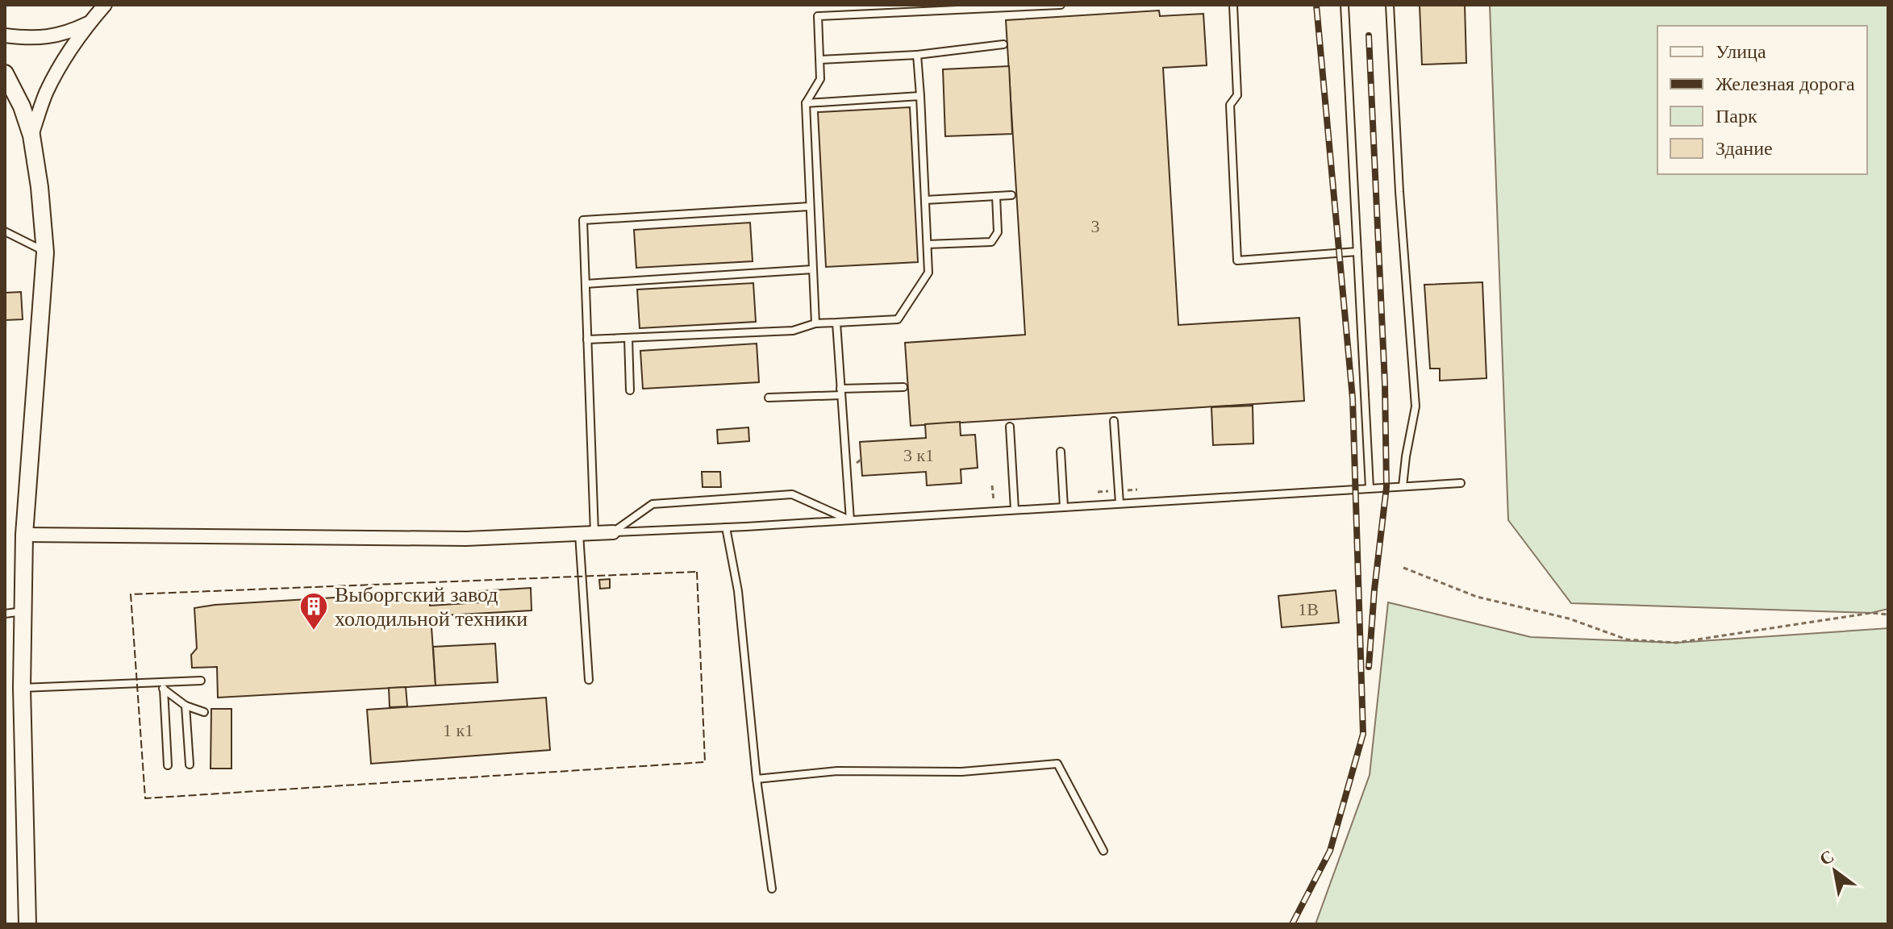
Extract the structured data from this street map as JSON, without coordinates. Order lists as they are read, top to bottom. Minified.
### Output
{"places":{"building":["Выборгский завод холодильной техники"]},"house_numbers":["3","3 к1","1В","1 к1"],"legend":["Улица","Железная дорога","Парк","Здание"],"north":"top left"}
